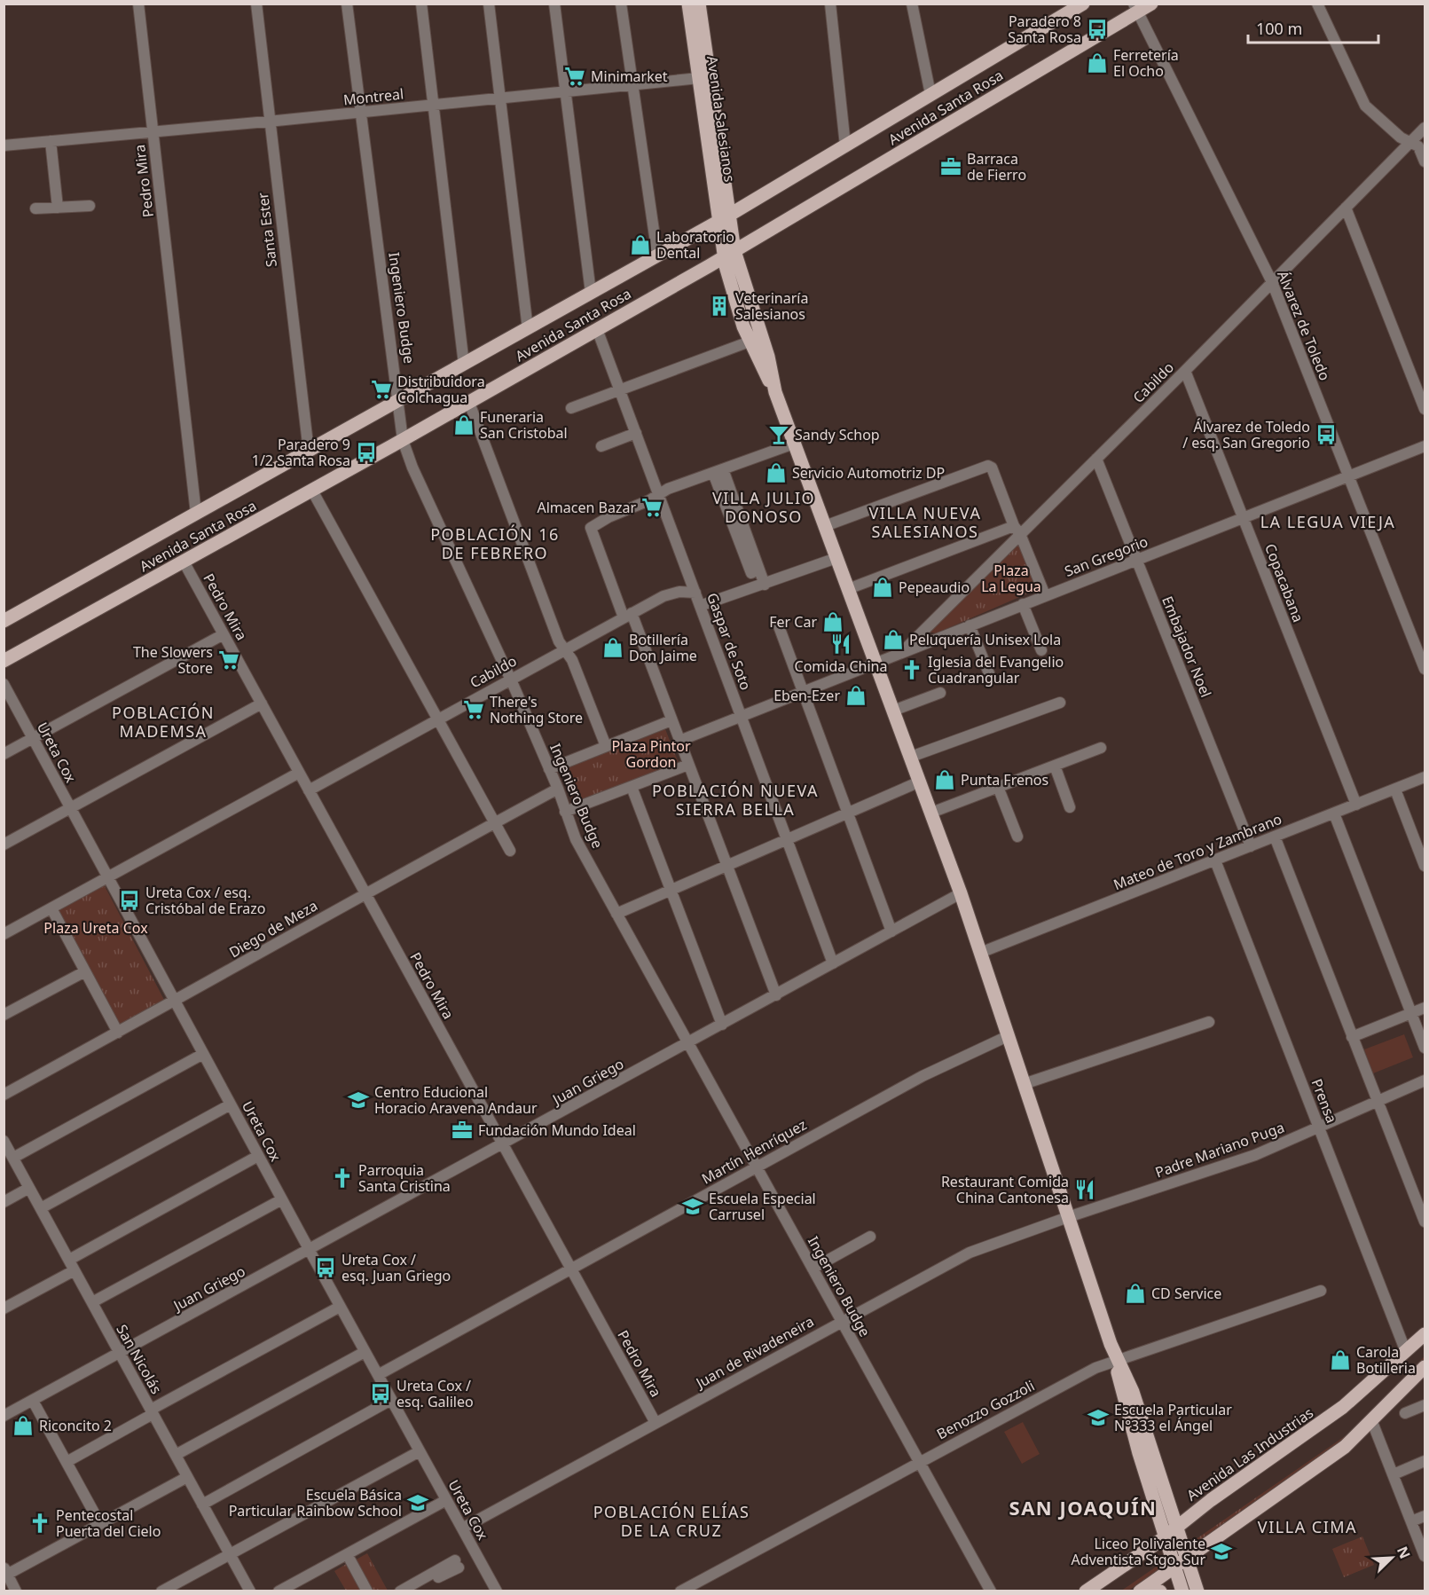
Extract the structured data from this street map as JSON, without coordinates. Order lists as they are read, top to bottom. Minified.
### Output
{"streets":{"main road":["Avenida Santa Rosa","Avenida Salesianos","Avenida Las Industrias"],"street":["Montreal","Pedro Mira","Santa Ester","Ingeniero Budge","Álvarez de Toledo","Cabildo","San Gregorio","Copacabana","Gaspar de Soto","Embajador Noel","Ureta Cox","Mateo de Toro y Zambrano","Diego de Meza","Juan Griego","Prensa","Padre Mariano Puga","Martín Henríquez","Juan de Rivadeneira","San Nicolás","Benozzo Gozzoli"]},"crossings":[["Montreal","Avenida Salesianos"],["Montreal","Pedro Mira"],["Montreal","Santa Ester"],["Montreal","Ingeniero Budge"],["Avenida Santa Rosa","Avenida Salesianos"],["Avenida Santa Rosa","Pedro Mira"],["Avenida Santa Rosa","Santa Ester"],["Avenida Santa Rosa","Ingeniero Budge"],["Avenida Santa Rosa","Álvarez de Toledo"],["Avenida Santa Rosa","Gaspar de Soto"],["Pedro Mira","Cabildo"],["Pedro Mira","Diego de Meza"],["Pedro Mira","Juan Griego"],["Pedro Mira","Martín Henríquez"],["Pedro Mira","Juan de Rivadeneira"],["Ingeniero Budge","Cabildo"],["Ingeniero Budge","Diego de Meza"],["Ingeniero Budge","Juan Griego"],["Ingeniero Budge","Martín Henríquez"],["Ingeniero Budge","Juan de Rivadeneira"],["Ingeniero Budge","Benozzo Gozzoli"],["Álvarez de Toledo","Cabildo"],["Álvarez de Toledo","San Gregorio"],["Cabildo","San Gregorio"],["Cabildo","Copacabana"],["Cabildo","Gaspar de Soto"],["Cabildo","Embajador Noel"],["San Gregorio","Copacabana"],["San Gregorio","Gaspar de Soto"],["San Gregorio","Embajador Noel"],["Copacabana","Mateo de Toro y Zambrano"],["Gaspar de Soto","Juan Griego"],["Embajador Noel","Mateo de Toro y Zambrano"],["Ureta Cox","Diego de Meza"],["Ureta Cox","Juan Griego"],["Ureta Cox","Martín Henríquez"],["Ureta Cox","Juan de Rivadeneira"],["Mateo de Toro y Zambrano","Prensa"],["Juan Griego","San Nicolás"],["Prensa","Padre Mariano Puga"],["Prensa","Avenida Las Industrias"],["Padre Mariano Puga","Juan de Rivadeneira"]],"districts":["VILLA JULIO DONOSO","VILLA NUEVA SALESIANOS","LA LEGUA VIEJA","POBLACIÓN 16 DE FEBRERO","POBLACIÓN MADEMSA","POBLACIÓN NUEVA SIERRA BELLA","SAN JOAQUÍN","POBLACIÓN ELÍAS DE LA CRUZ","VILLA CIMA"],"parks":["Plaza La Legua","Plaza Pintor Gordon","Plaza Ureta Cox"],"places":{"bus stop":["Paradero 8 Santa Rosa","Álvarez de Toledo / esq. San Gregorio","Paradero 9 1/2 Santa Rosa","Ureta Cox / esq. Cristóbal de Erazo","Ureta Cox / esq. Juan Griego","Ureta Cox / esq. Galileo"],"shop":["Ferretería El Ocho","Laboratorio Dental","Funeraria San Cristobal","Servicio Automotriz DP","Pepeaudio","Fer Car","Peluquería Unisex Lola","Botillería Don Jaime","Eben-Ezer","Punta Frenos","CD Service","Carola Botilleria","Riconcito 2"],"supermarket":["Minimarket","Distribuidora Colchagua","Almacen Bazar","The Slowers Store","There's Nothing Store"],"office":["Barraca de Fierro","Fundación Mundo Ideal"],"building":["Veterinaría Salesianos"],"bar":["Sandy Schop"],"restaurant":["Comida China","Restaurant Comida China Cantonesa"],"church":["Iglesia del Evangelio Cuadrangular","Parroquia Santa Cristina","Pentecostal Puerta del Cielo"],"school or university":["Centro Educional Horacio Aravena Andaur","Escuela Especial Carrusel","Escuela Particular N°333 el Ángel","Escuela Básica Particular Rainbow School","Liceo Polivalente Adventista Stgo. Sur"]},"scale_bar":"100 m","north":"top right"}
